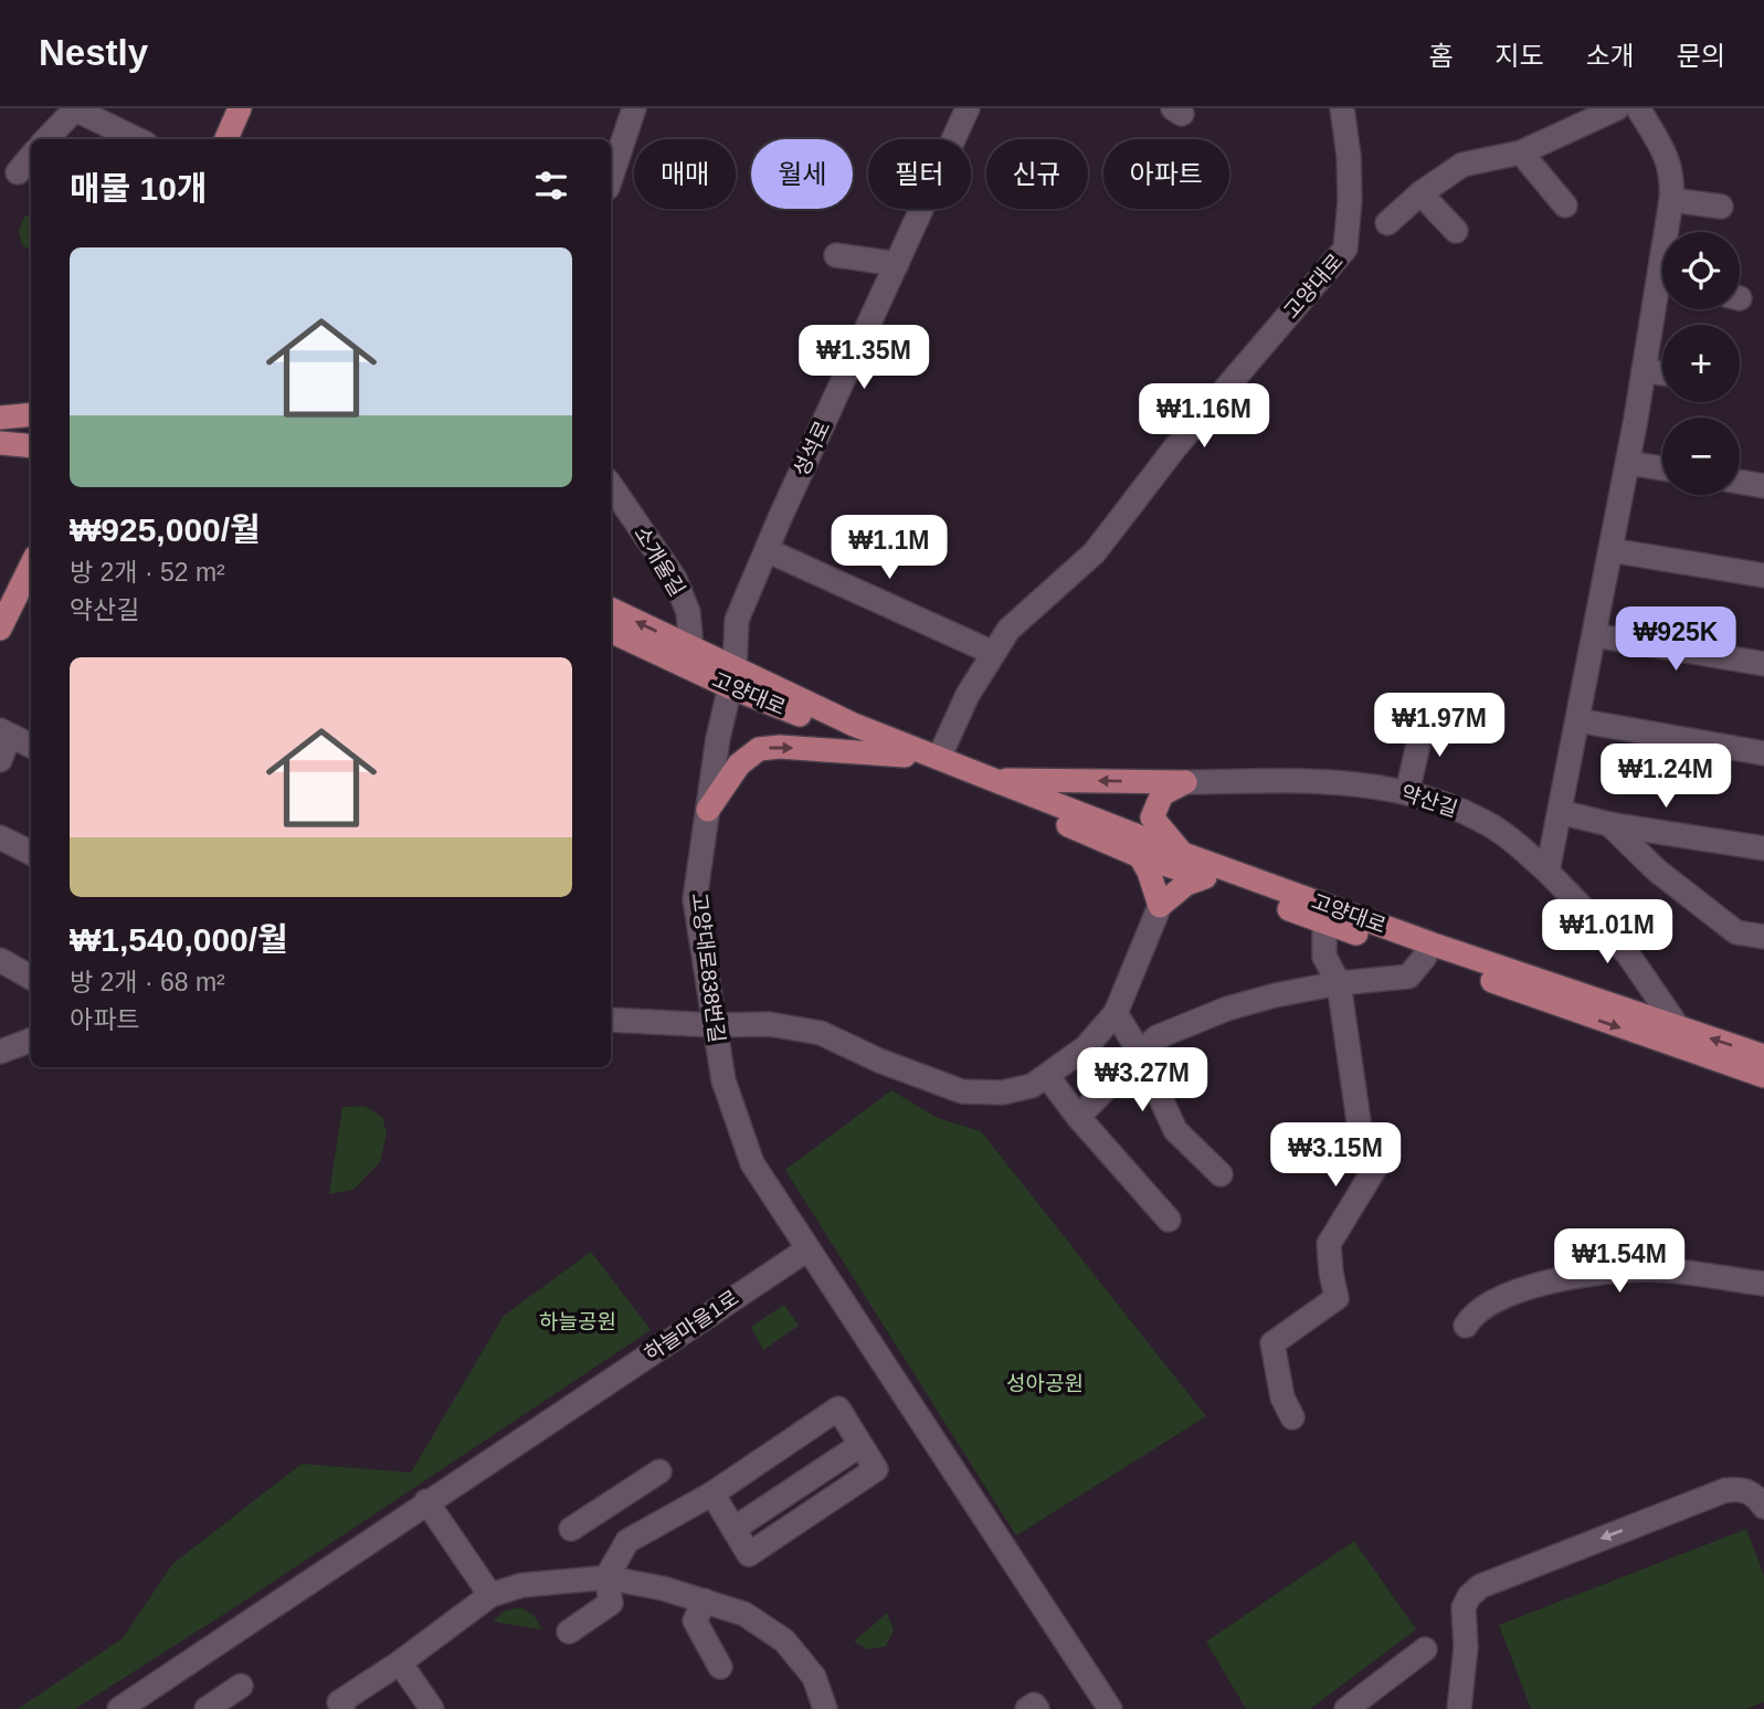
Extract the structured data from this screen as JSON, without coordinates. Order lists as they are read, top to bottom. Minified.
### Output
{"streets":{"main road":["고양대로"],"street":["성석로","소개울길","약산길","고양대로838번길","하늘마을1로"]},"crossings":[["고양대로","성석로"],["고양대로","소개울길"],["고양대로","약산길"],["고양대로","고양대로838번길"],["성석로","고양대로838번길"],["고양대로838번길","하늘마을1로"]],"parks":["하늘공원","성아공원"],"page":{"header":"Nestly","nav":["홈","지도","소개","문의"],"chip":["매매","월세","필터","신규","아파트"],"heading":"매물 10개","map_buttons":["+","−"],"list":[{"name":"₩925,000/월","note":"방 2개 · 52 m² · 약산길"},{"name":"₩1,540,000/월","note":"방 2개 · 68 m² · 아파트"}],"price":["₩1.35M","₩1.16M","₩1.1M","₩925K","₩1.97M","₩1.24M","₩1.01M","₩3.27M","₩3.15M","₩1.54M"]}}
